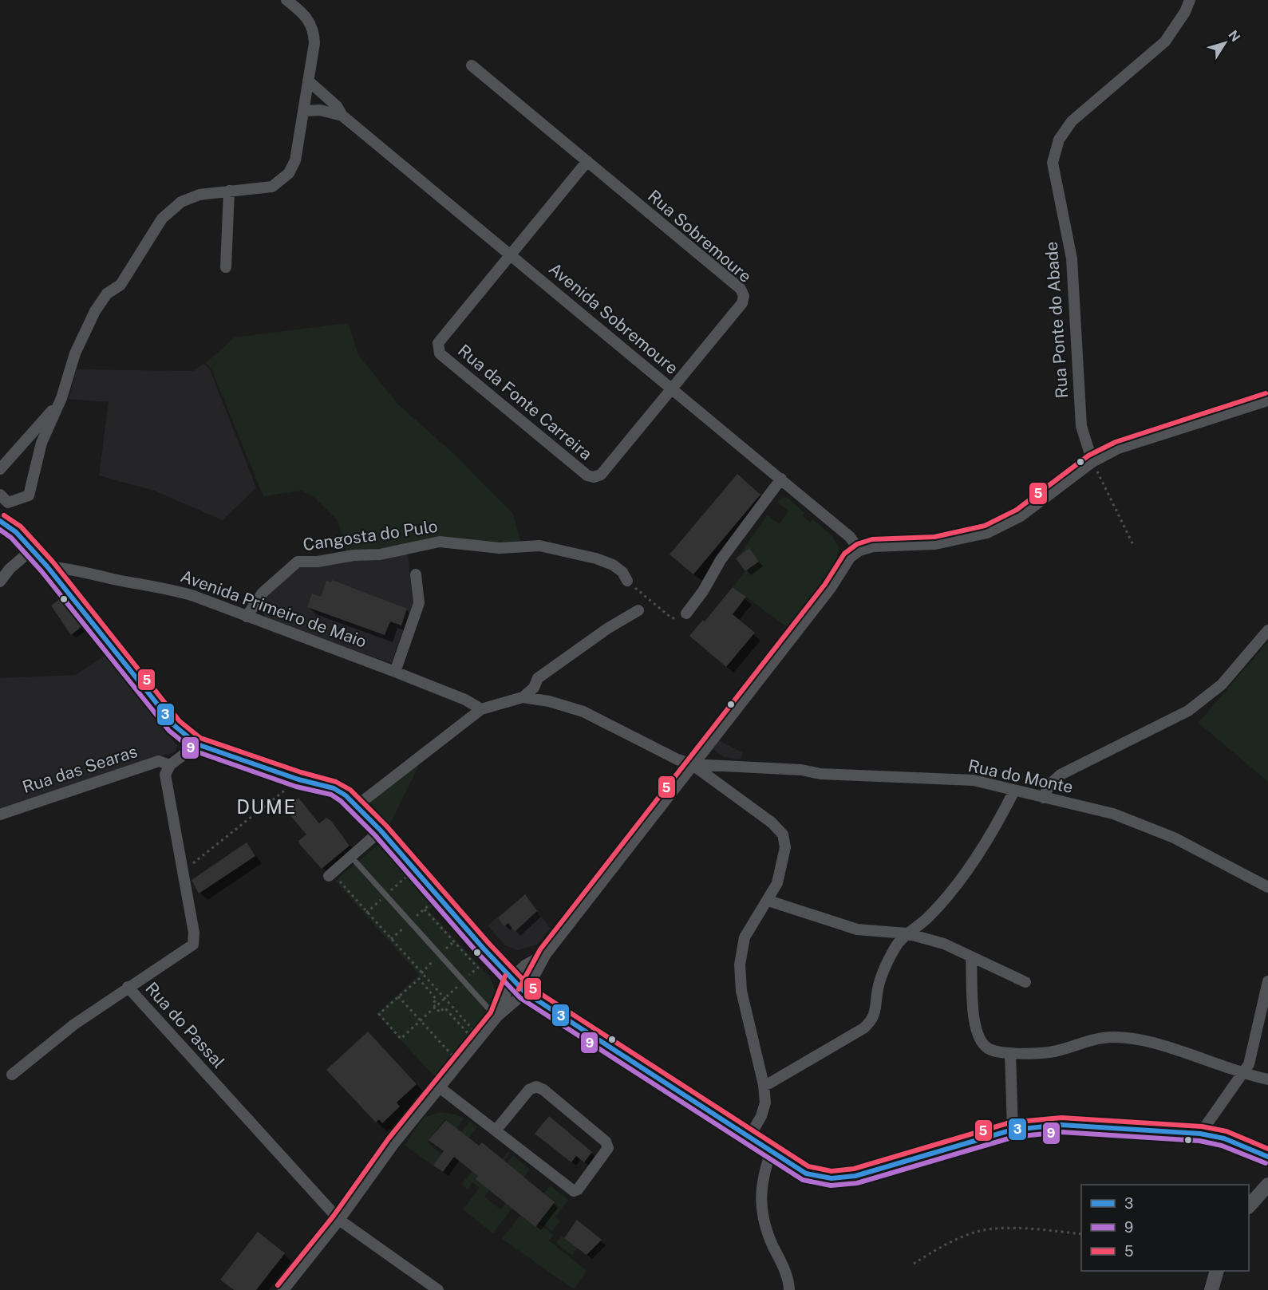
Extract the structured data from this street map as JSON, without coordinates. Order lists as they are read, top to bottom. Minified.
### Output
{"streets":{"street":["Rua Sobremoure","Avenida Sobremoure","Rua Ponte do Abade","Rua da Fonte Carreira","Cangosta do Pulo","Avenida Primeiro de Maio","Rua das Searas","Rua do Monte","Rua do Passal"]},"crossings":[["Rua Sobremoure","Avenida Sobremoure"],["Rua Sobremoure","Rua da Fonte Carreira"],["Avenida Sobremoure","Rua da Fonte Carreira"],["Cangosta do Pulo","Avenida Primeiro de Maio"],["Rua das Searas","Rua do Passal"]],"districts":["DUME"],"lines":["transit line 5","transit line 3","transit line 9"],"legend":["3","9","5"],"north":"top right"}
